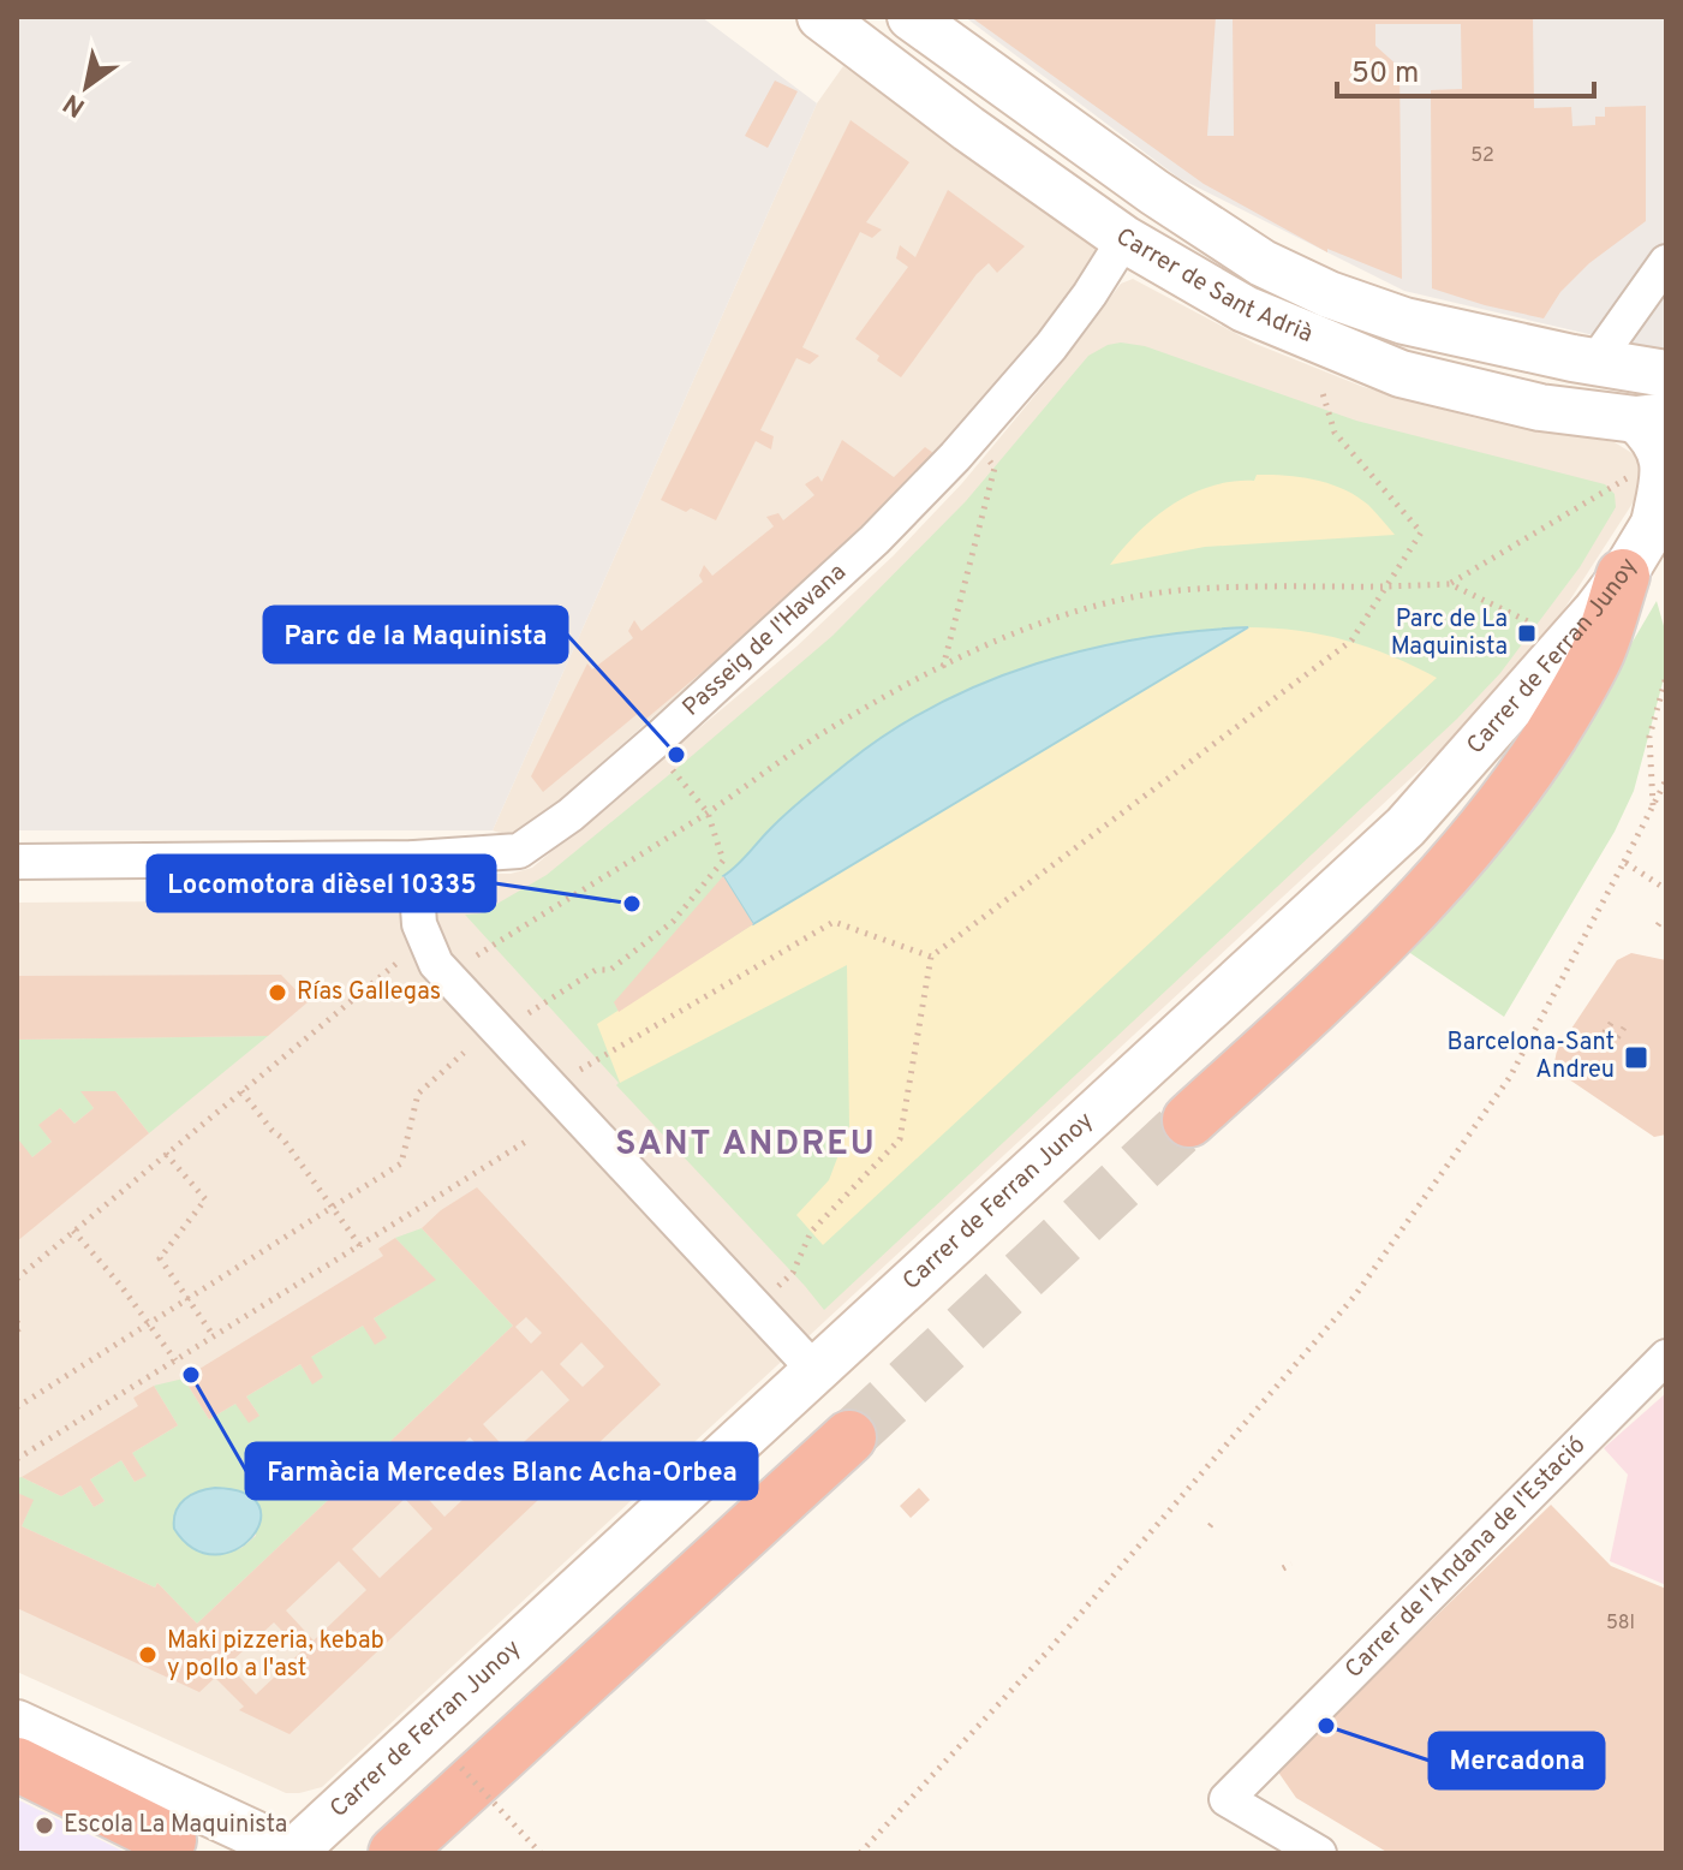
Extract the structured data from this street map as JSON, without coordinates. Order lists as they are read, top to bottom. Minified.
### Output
{"streets":{"street":["Carrer de Sant Adrià","Passeig de l'Havana","Carrer de Ferran Junoy","Carrer de l'Andana de l'Estació"]},"crossings":[["Carrer de Sant Adrià","Passeig de l'Havana"]],"districts":["SANT ANDREU"],"places":{"transit":["Parc de La Maquinista","Barcelona-Sant Andreu"],"other":["Parc de la Maquinista","Locomotora dièsel 10335","Rías Gallegas","Farmàcia Mercedes Blanc Acha-Orbea","Maki pizzeria, kebab y pollo a l'ast","Mercadona","Escola La Maquinista"]},"house_numbers":["52","58I"],"scale_bar":"50 m","north":"bottom left"}
